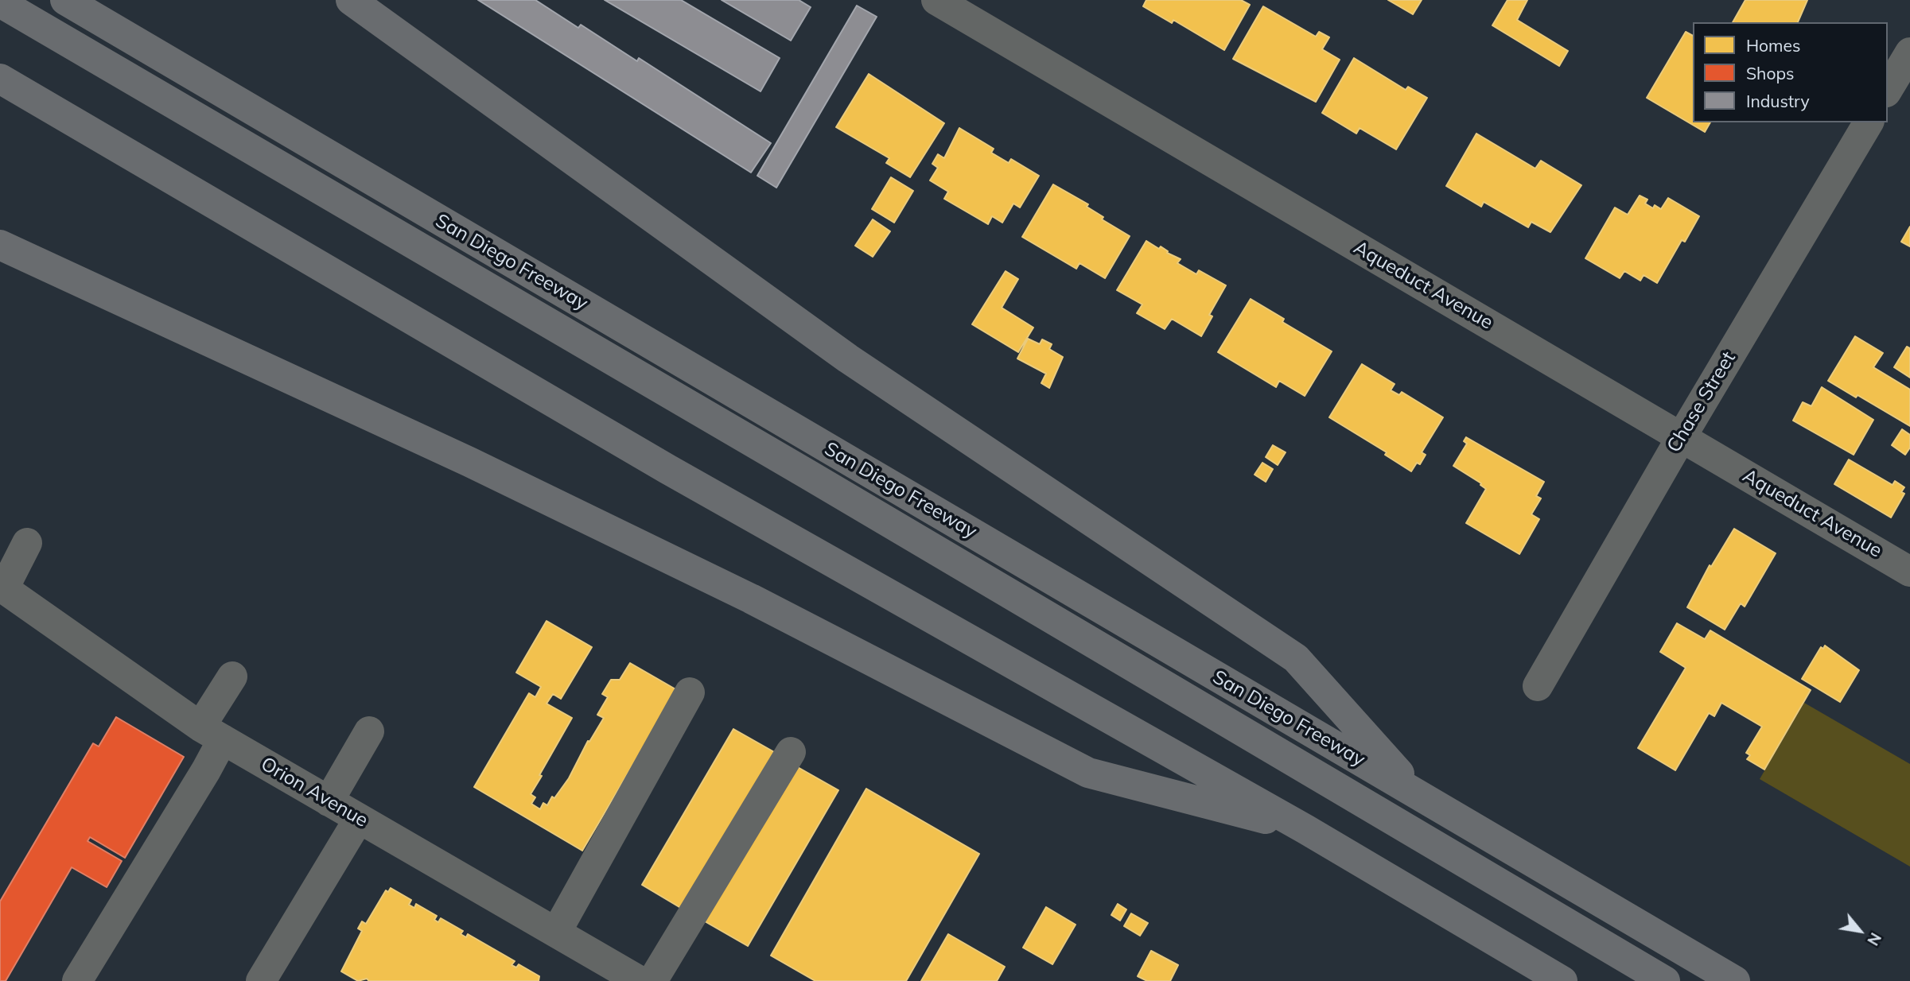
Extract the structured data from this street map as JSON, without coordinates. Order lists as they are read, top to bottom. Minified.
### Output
{"streets":{"highway":["San Diego Freeway"],"street":["Aqueduct Avenue","Chase Street","Orion Avenue"]},"crossings":[["Aqueduct Avenue","Chase Street"]],"legend":["Homes","Shops","Industry"],"north":"bottom right"}
